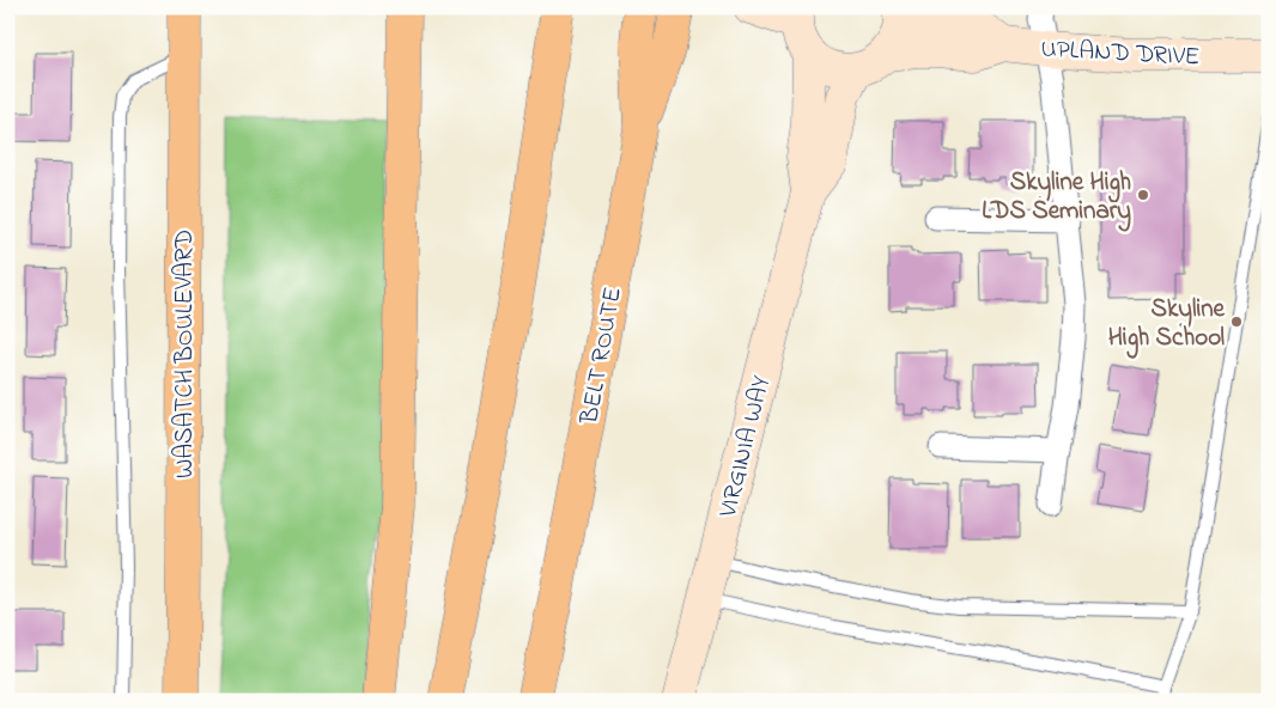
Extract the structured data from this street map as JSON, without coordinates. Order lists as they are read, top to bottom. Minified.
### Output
{"streets":{"main road":["WASATCH BOULEVARD","BELT ROUTE"],"street":["UPLAND DRIVE","VIRGINIA WAY"]},"places":["Skyline High LDS Seminary","Skyline High School"]}
